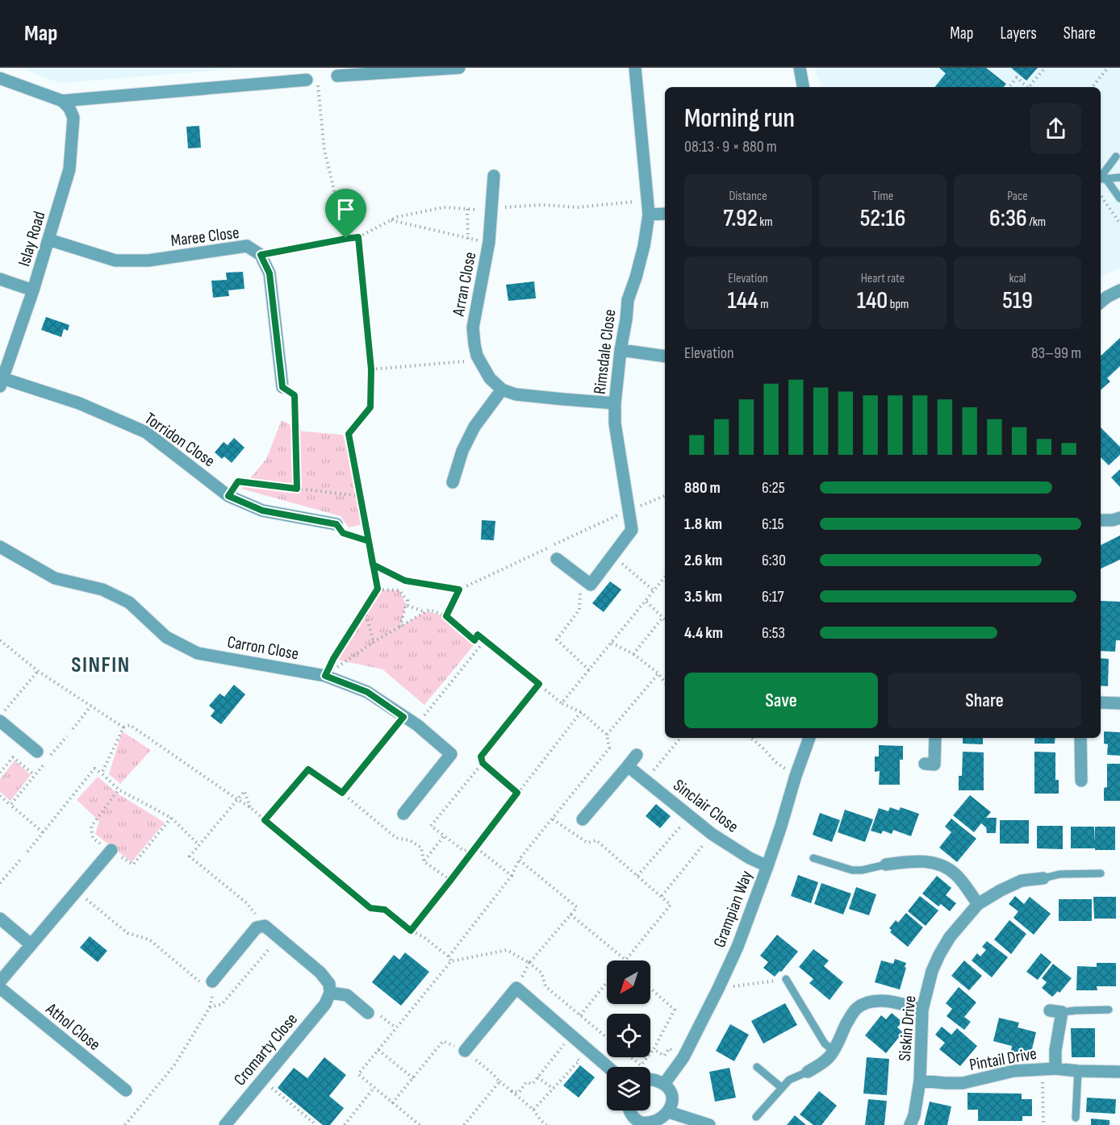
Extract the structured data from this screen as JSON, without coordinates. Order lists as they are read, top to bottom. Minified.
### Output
{"streets":{"street":["Maree Close","Islay Road","Arran Close","Rimsdale Close","Torridon Close","Carron Close","Sinclair Close","Grampian Way","Athol Close","Siskin Drive","Cromarty Close","Pintail Drive"]},"crossings":[["Maree Close","Islay Road"],["Islay Road","Torridon Close"],["Sinclair Close","Grampian Way"],["Siskin Drive","Pintail Drive"]],"districts":["SINFIN"],"north":"bottom left","page":{"header":"Map","nav":["Map","Layers","Share"],"heading":["Morning run","08:13 · 9 × 880 m"],"stats":[["Distance","7.92 km"],["Time","52:16"],["Pace","6:36 /km"],["Elevation","144 m"],["Heart rate","140 bpm"],["kcal","519"]],"chart":["Elevation","83–99 m"],"list":[{"name":"880 m","note":"6:25"},{"name":"1.8 km","note":"6:15"},{"name":"2.6 km","note":"6:30"},{"name":"3.5 km","note":"6:17"},{"name":"4.4 km","note":"6:53"}],"buttons":["Save","Share"]}}
